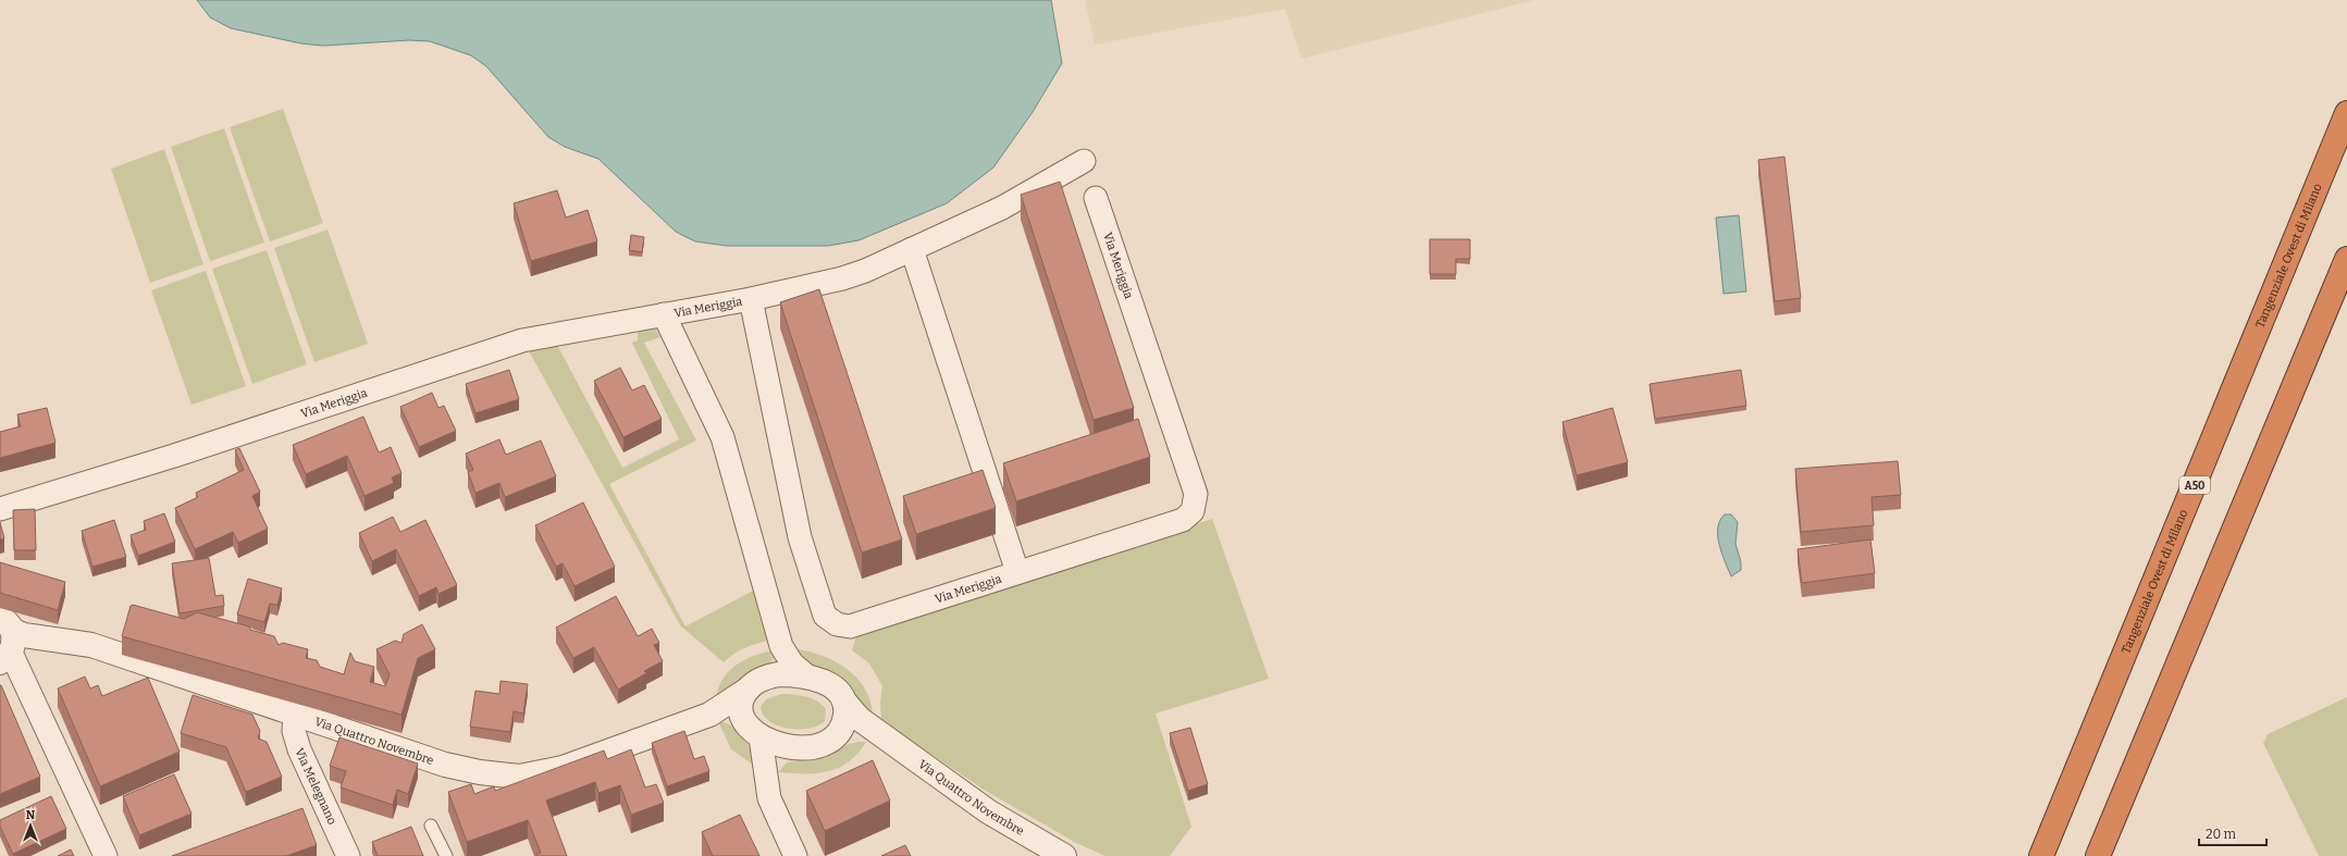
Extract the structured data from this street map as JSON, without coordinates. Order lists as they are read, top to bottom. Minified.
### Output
{"streets":{"highway":["Tangenziale Ovest di Milano","A50"],"street":["Via Meriggia","Via Quattro Novembre","Via Melegnano"]},"crossings":[["Via Meriggia","Via Quattro Novembre"],["Via Quattro Novembre","Via Melegnano"]],"scale_bar":"20 m","north":"top"}
